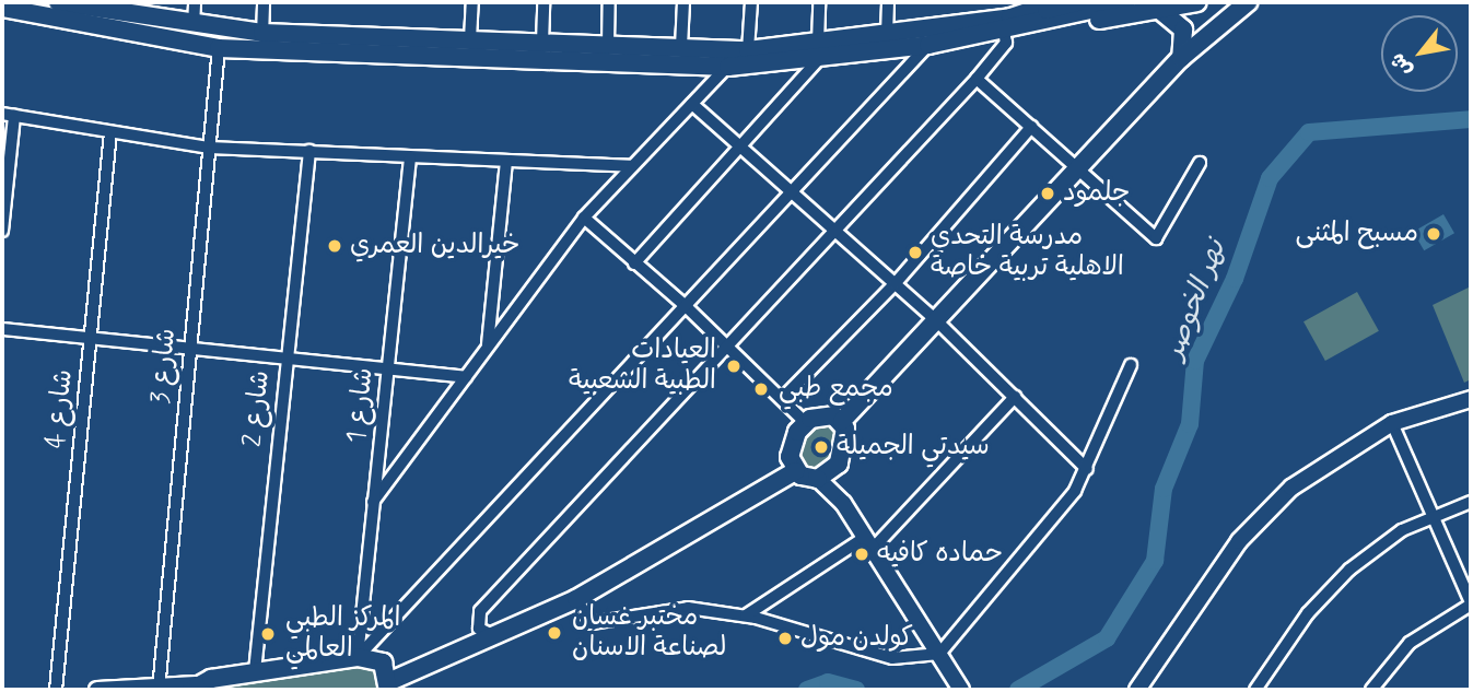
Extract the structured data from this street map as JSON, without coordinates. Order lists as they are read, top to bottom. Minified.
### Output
{"streets":{"street":["شارع 3","شارع 1","شارع 4","شارع 2"]},"water":["نهر الخوصر"],"places":["جلمود","مسبح المثنى","خيرالدين العمري","مدرسة التحدي الاهلية تربية خاصة","العيادات الطبية الشعبية","مجمع طبي","سيدتي الجميلة","حماده كافيه","مختبر غسان لصناعة الاسنان","المركز الطبي العالمي","كولدن مول"],"north":"bottom left"}
